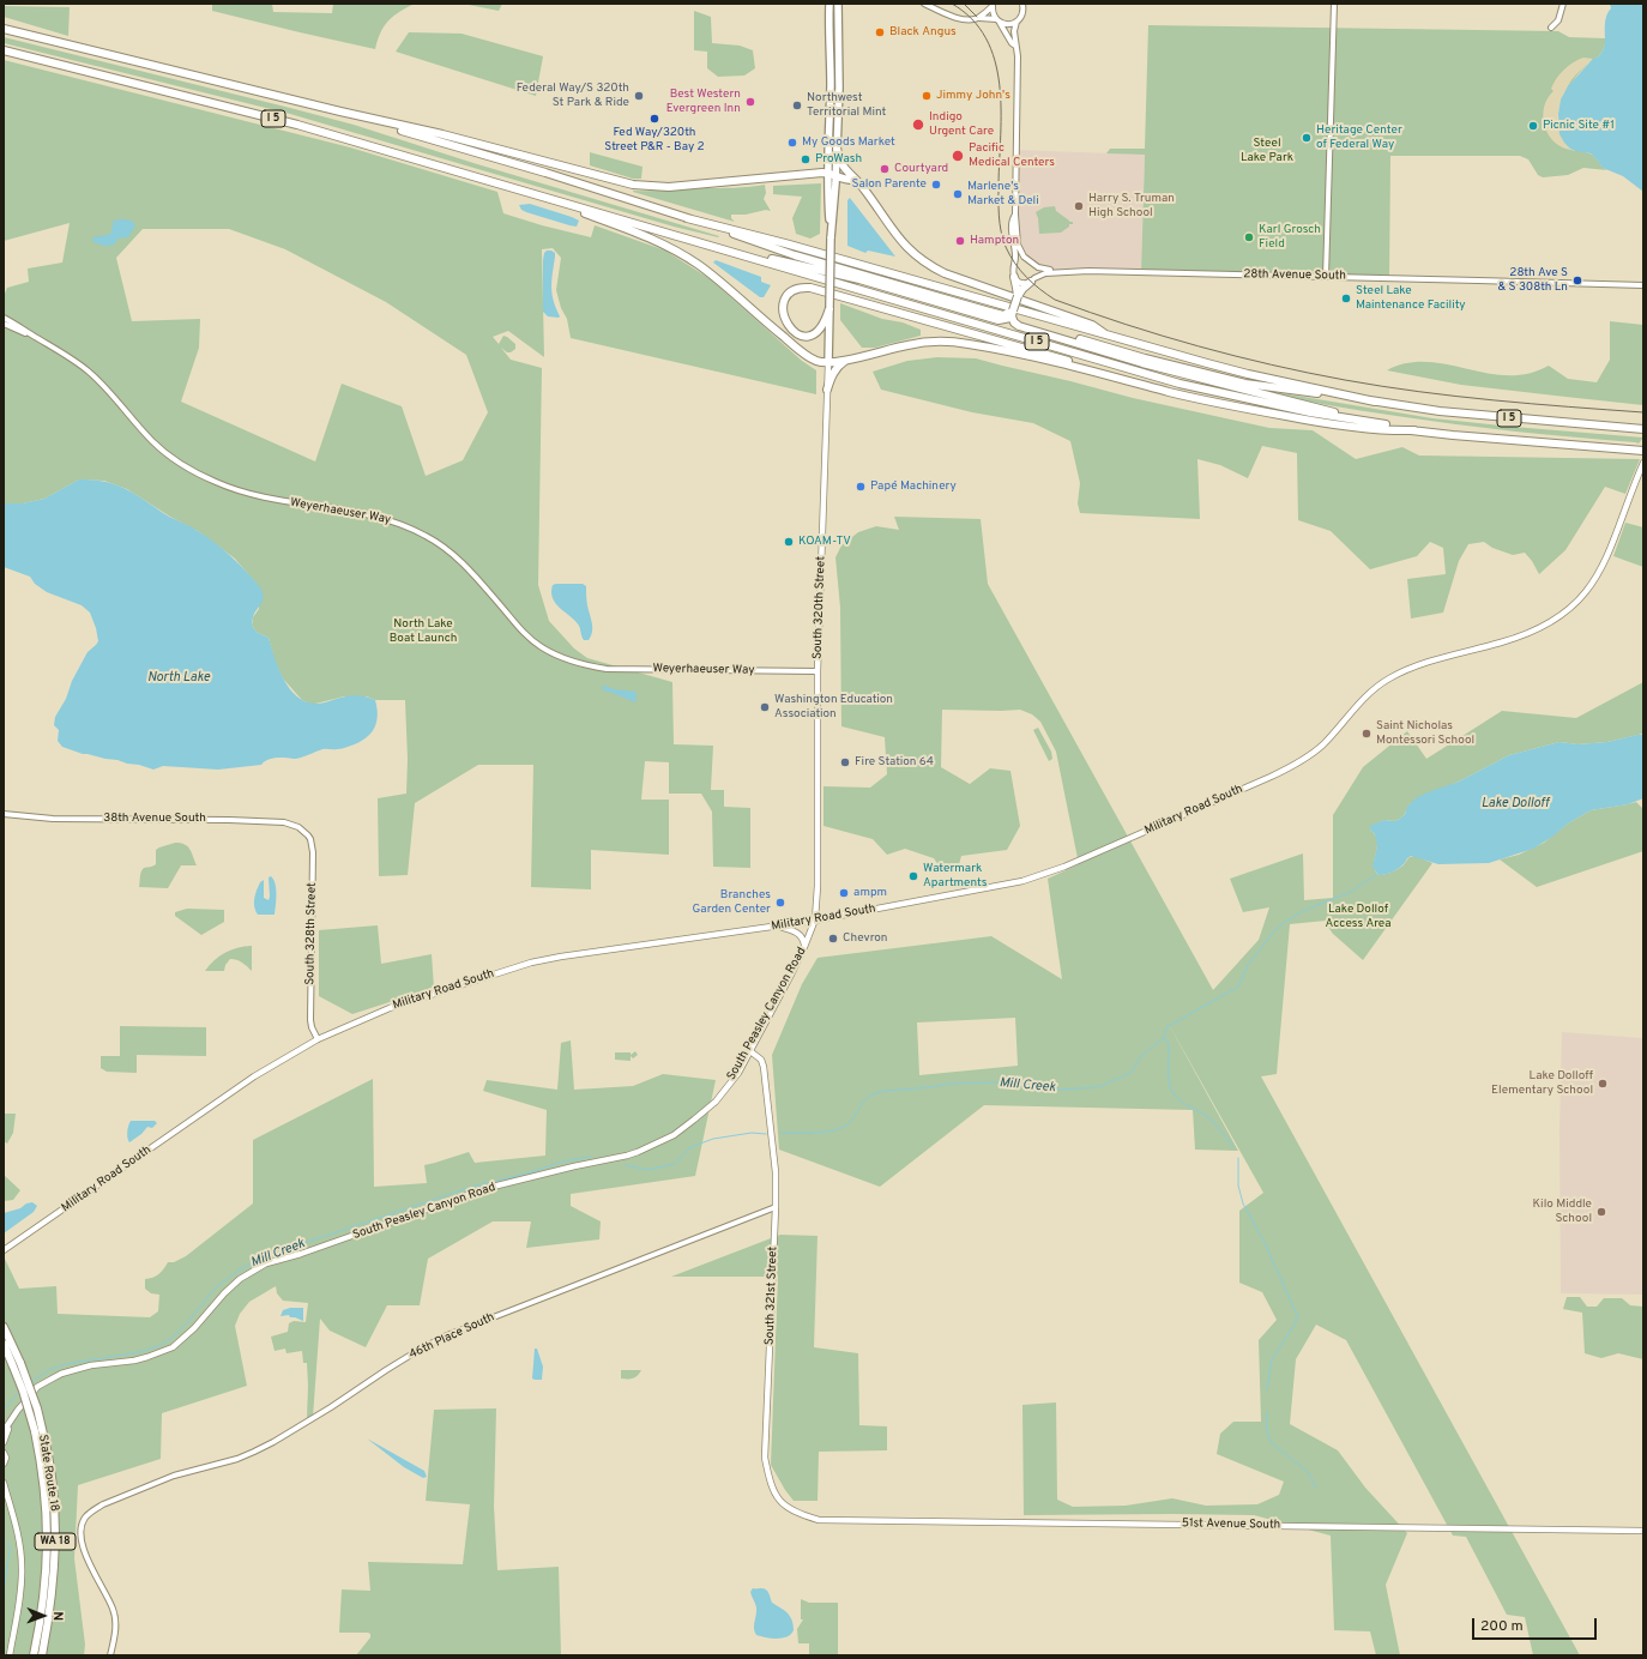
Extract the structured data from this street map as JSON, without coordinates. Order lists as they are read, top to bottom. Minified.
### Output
{"streets":{"highway":["I 5","State Route 18","WA 18"],"main road":["South 320th Street","Military Road South","South Peasley Canyon Road","South 321st Street","51st Avenue South"],"street":["28th Avenue South","Weyerhaeuser Way","38th Avenue South","South 328th Street","46th Place South"]},"crossings":[["Weyerhaeuser Way","South 320th Street"],["South 320th Street","Military Road South"],["South 320th Street","South Peasley Canyon Road"],["Military Road South","South 328th Street"],["Military Road South","South Peasley Canyon Road"],["38th Avenue South","South 328th Street"],["South Peasley Canyon Road","South 321st Street"],["South 321st Street","46th Place South"],["South 321st Street","51st Avenue South"]],"water":["North Lake","Lake Dolloff","Mill Creek"],"parks":["Steel Lake Park","North Lake Boat Launch","Lake Dollof Access Area"],"places":["Black Angus","Federal Way/S 320th St Park & Ride","Jimmy John's","Best Western Evergreen Inn","Northwest Territorial Mint","Fed Way/320th Street P&R - Bay 2","Indigo Urgent Care","Picnic Site #1","Heritage Center of Federal Way","My Goods Market","Pacific Medical Centers","ProWash","Courtyard","Salon Parente","Marlene's Market & Deli","Harry S. Truman High School","Karl Grosch Field","Hampton","28th Ave S & S 308th Ln","Steel Lake Maintenance Facility","Papé Machinery","KOAM-TV","Washington Education Association","Saint Nicholas Montessori School","Fire Station 64","Watermark Apartments","ampm","Branches Garden Center","Chevron","Lake Dolloff Elementary School","Kilo Middle School"],"scale_bar":"200 m","north":"right"}
